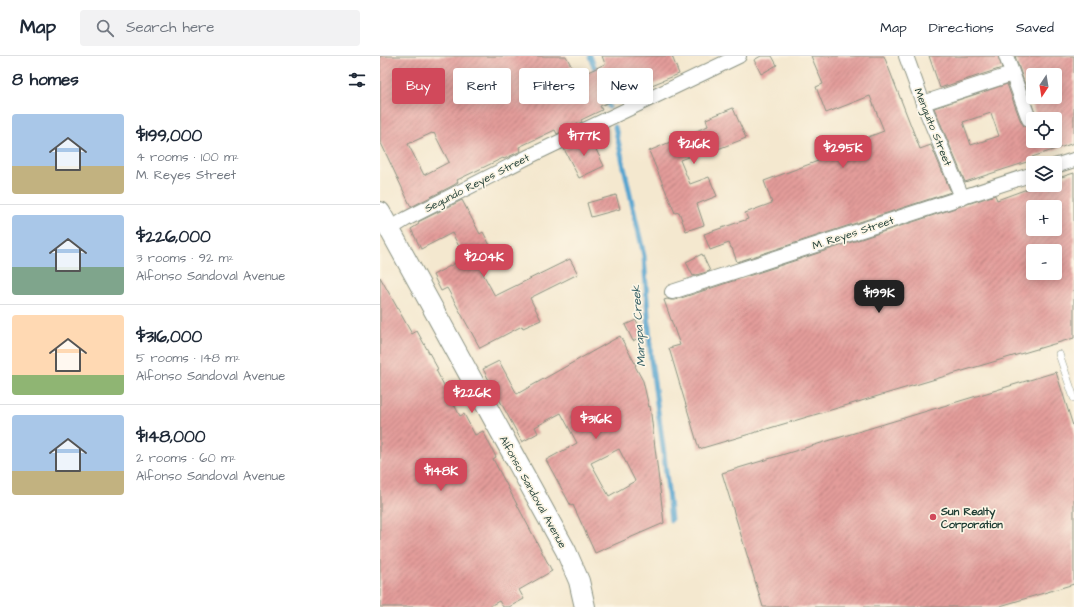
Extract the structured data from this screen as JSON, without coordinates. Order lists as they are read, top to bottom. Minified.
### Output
{"streets":{"main road":["Alfonso Sandoval Avenue"],"street":["Menguito Street","Segundo Reyes Street","M. Reyes Street"]},"crossings":[["Menguito Street","M. Reyes Street"],["Segundo Reyes Street","Alfonso Sandoval Avenue"]],"water":["Marapa Creek"],"places":["Sun Realty Corporation"],"north":"bottom","page":{"header":"Map","search":"Search here","nav":["Map","Directions","Saved"],"heading":"8 homes","map_buttons":["+","−"],"chip":["Buy","Rent","Filters","New"],"list":[{"name":"$199,000","note":"4 rooms · 100 m² · M. Reyes Street"},{"name":"$226,000","note":"3 rooms · 92 m² · Alfonso Sandoval Avenue"},{"name":"$316,000","note":"5 rooms · 148 m² · Alfonso Sandoval Avenue"},{"name":"$148,000","note":"2 rooms · 60 m² · Alfonso Sandoval Avenue"}],"price":["$177K","$216K","$295K","$204K","$199K","$226K","$316K","$148K"]}}
